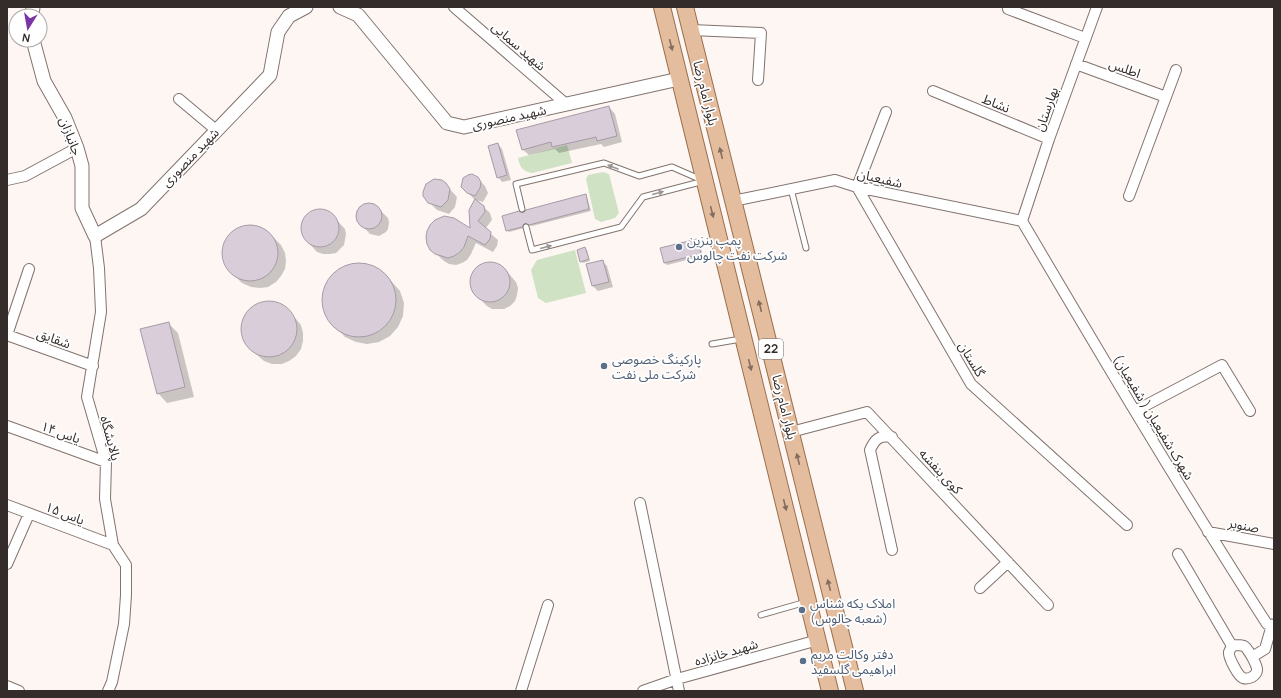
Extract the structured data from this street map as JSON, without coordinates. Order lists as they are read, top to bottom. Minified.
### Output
{"streets":{"main road":["بلوار امام رضا","22"],"street":["شهید سمایی","اطلس","نشاط","بهارستان","شهید منصوری","جانبازان","شفیعیان","شقایق","گلستان","شهرک شفیعیان ( شفیعیان)","یاس ۱۴","پالایشگاه","کوی بنفشه","یاس ۱۵","صنوبر","شهید خانزاده"]},"crossings":[["شهید سمایی","شهید منصوری"],["اطلس","بهارستان"],["بلوار امام رضا","شهید منصوری"],["بلوار امام رضا","شفیعیان"],["بلوار امام رضا","کوی بنفشه"],["بلوار امام رضا","شهید خانزاده"],["نشاط","بهارستان"],["بهارستان","شفیعیان"],["بهارستان","شهرک شفیعیان ( شفیعیان)"],["شهید منصوری","جانبازان"],["شهید منصوری","پالایشگاه"],["جانبازان","پالایشگاه"],["شفیعیان","گلستان"],["شفیعیان","شهرک شفیعیان ( شفیعیان)"],["شقایق","پالایشگاه"],["شهرک شفیعیان ( شفیعیان)","صنوبر"],["یاس ۱۴","پالایشگاه"],["پالایشگاه","یاس ۱۵"]],"places":["پمپ بنزین شرکت نفت چالوس","پارکینگ خصوصی شرکت ملی نفت","املاک یکه شناس (شعبه چالوس)","دفتر وکالت مریم ابراهیمی گلسفید"],"north":"bottom"}
